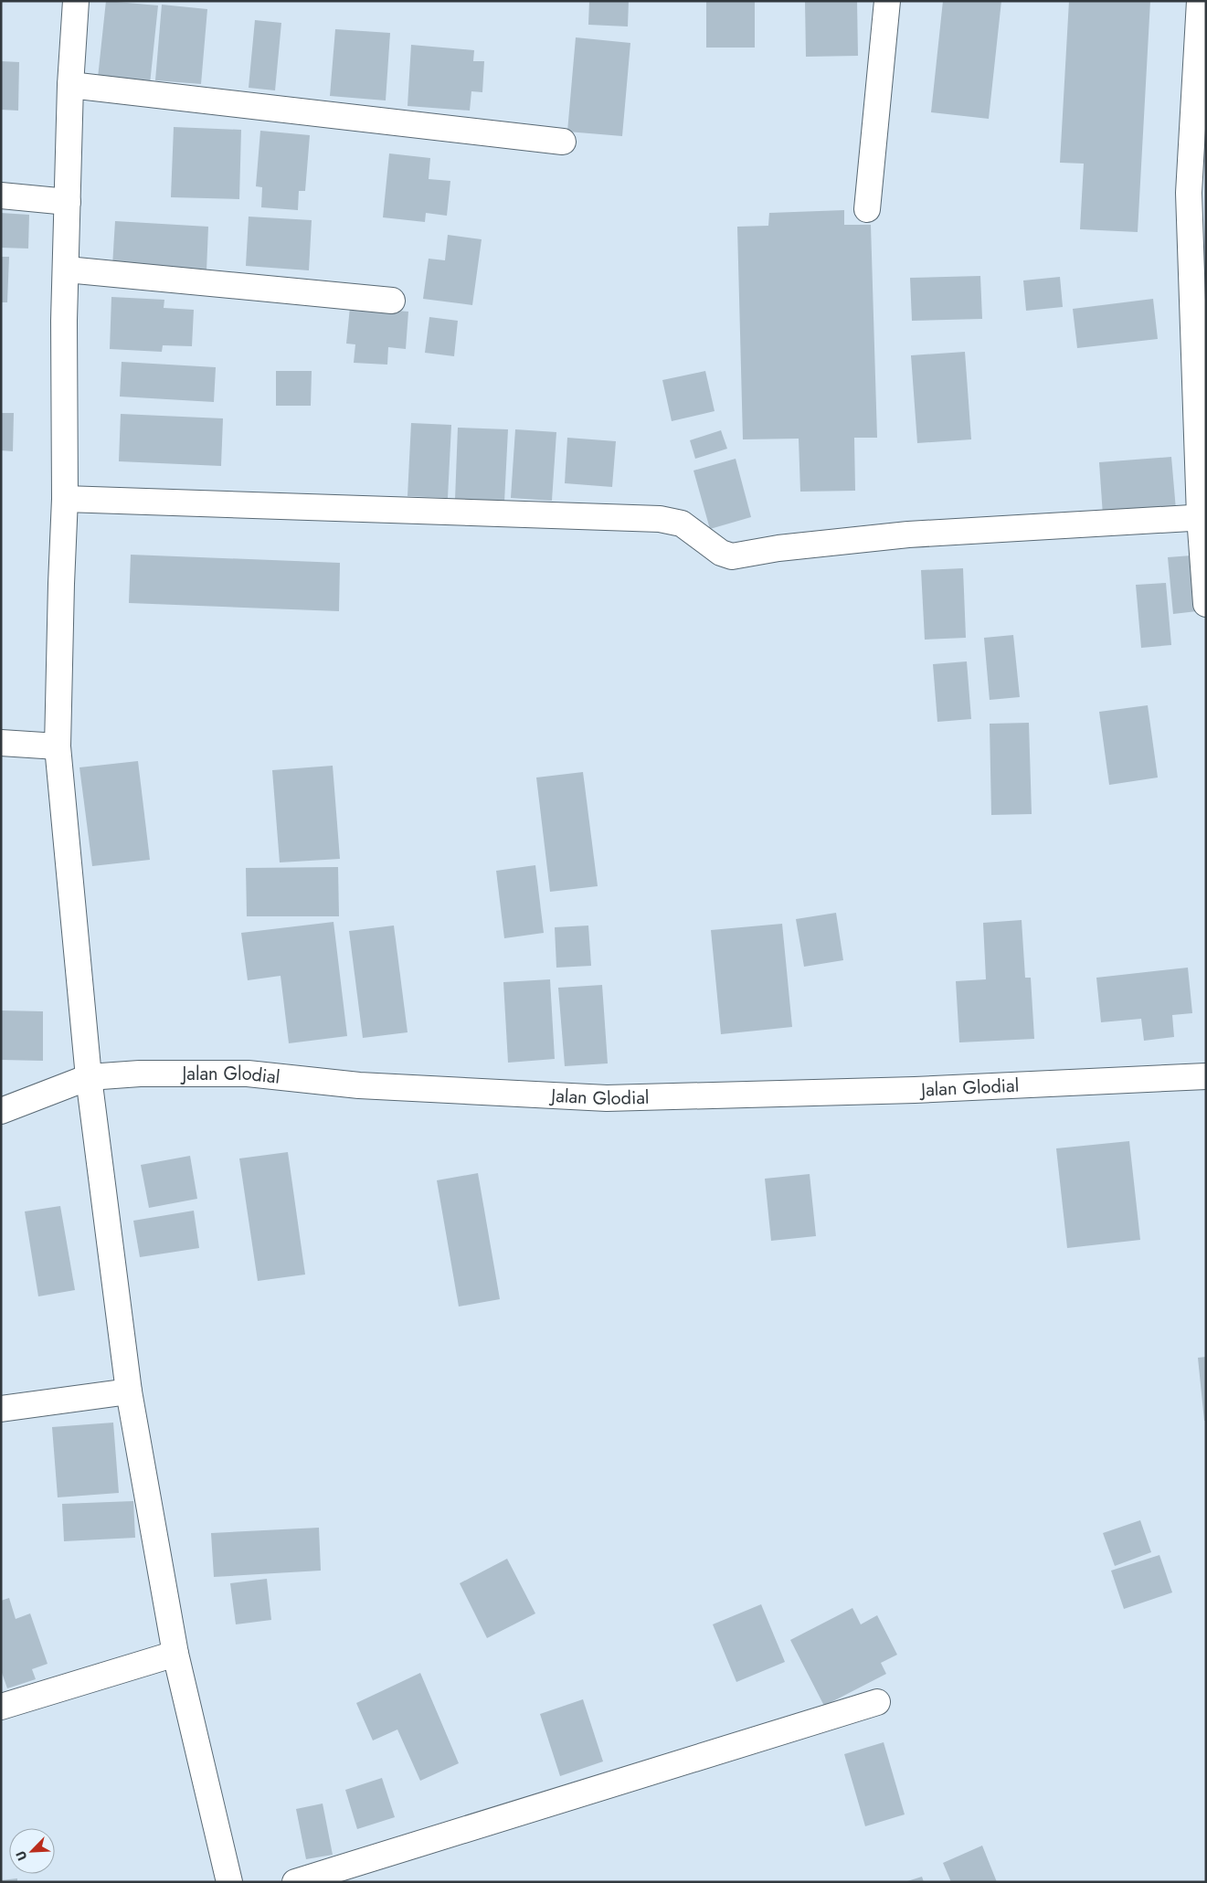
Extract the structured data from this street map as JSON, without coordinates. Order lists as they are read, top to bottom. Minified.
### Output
{"streets":{"street":["Jalan Glodial"]},"north":"bottom left"}
